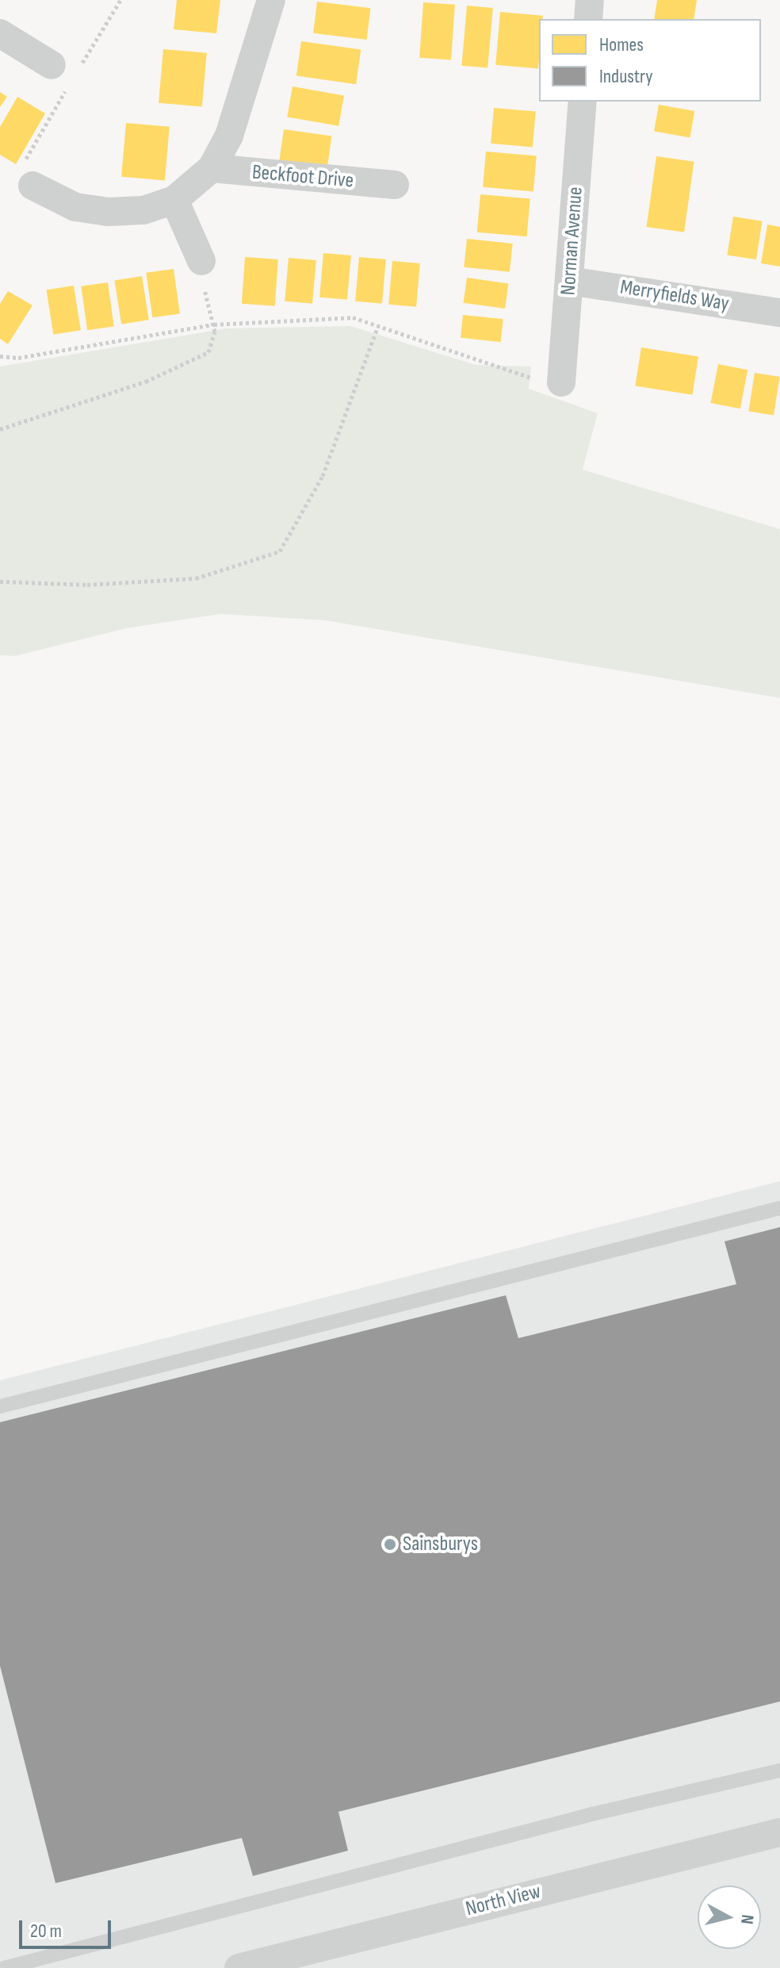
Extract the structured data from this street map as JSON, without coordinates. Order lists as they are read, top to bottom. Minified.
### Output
{"streets":{"street":["Beckfoot Drive","Norman Avenue","Merryfields Way","North View"]},"crossings":[["Norman Avenue","Merryfields Way"]],"places":["Sainsburys"],"legend":["Homes","Industry"],"scale_bar":"20 m","north":"right"}
